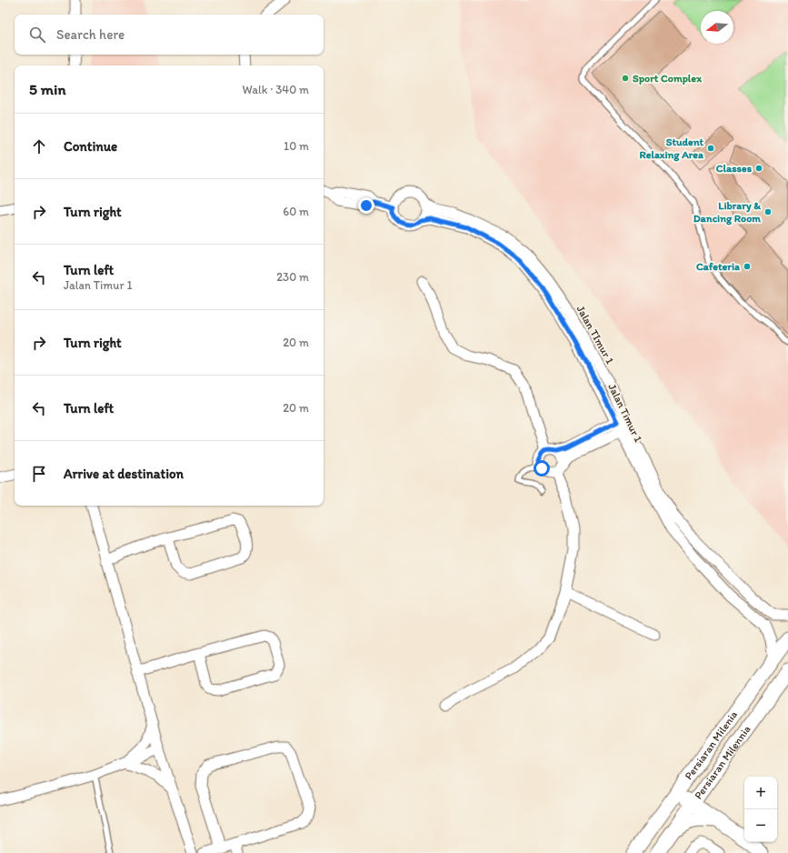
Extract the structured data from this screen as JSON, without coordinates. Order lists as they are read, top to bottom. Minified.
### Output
{"streets":{"main road":["Persiaran Milenia","Persiaran Milennia"],"street":["Jalan TImur 1","Jalan Timur 1"]},"crossings":[["Jalan TImur 1","Jalan Timur 1"],["Jalan Timur 1","Persiaran Milenia"]],"places":["Sport Complex","Student Relaxing Area","Classes","Library & Dancing Room","Cafeteria"],"north":"left","page":{"search":"Search here","heading":["5 min","Walk · 340 m"],"list":[["Continue","10 m"],["Turn right","60 m"],["Turn left","Jalan Timur 1","230 m"],["Turn right","20 m"],["Turn left","20 m"],"Arrive at destination"],"map_buttons":["+","−"]}}
